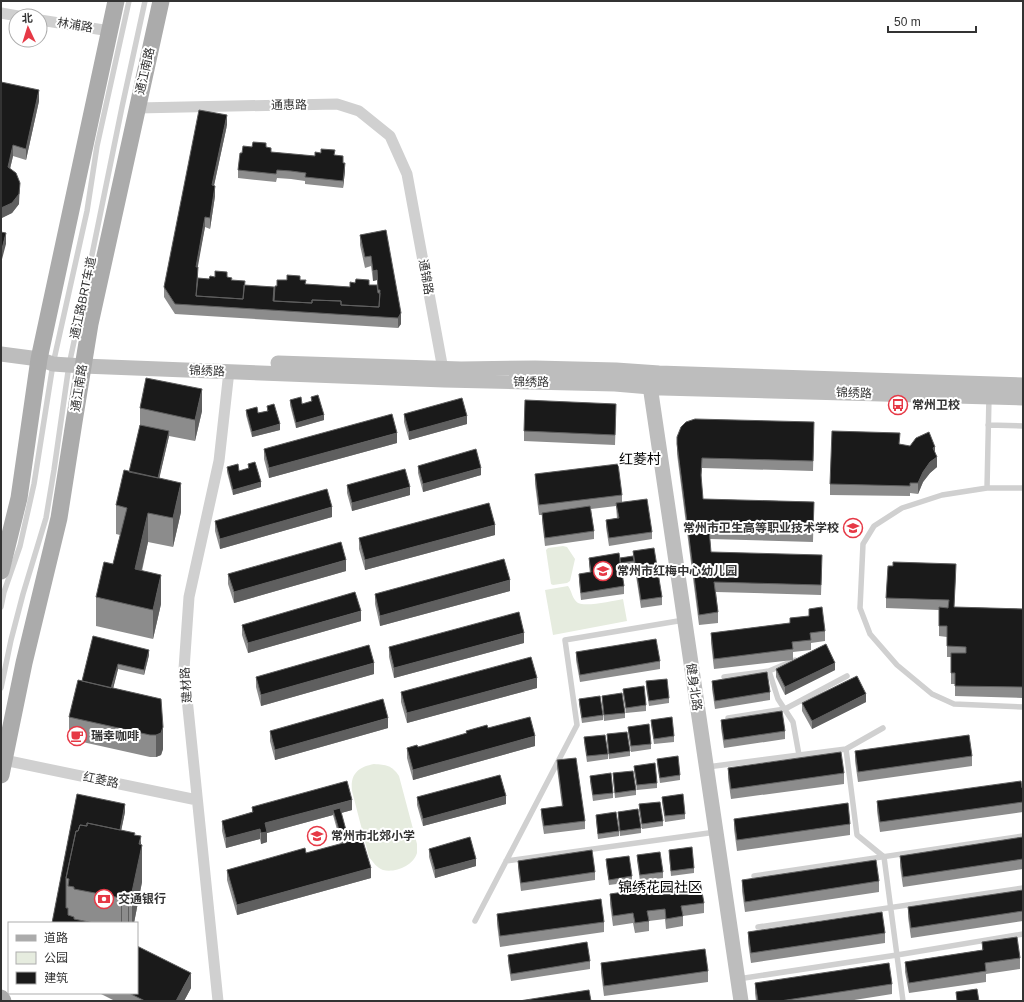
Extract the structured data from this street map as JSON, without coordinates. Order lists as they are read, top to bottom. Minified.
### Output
{"streets":{"main road":["通江南路"],"street":["林浦路","通惠路","通锦路","锦绣路","建材路","健身北路","红菱路"],"lane":["通江路BRT车道"]},"crossings":[["通江南路","通惠路"],["通江南路","通江路BRT车道"],["通江南路","锦绣路"],["通江南路","红菱路"],["通惠路","通锦路"],["通锦路","锦绣路"],["通江路BRT车道","锦绣路"],["锦绣路","建材路"],["锦绣路","健身北路"],["建材路","红菱路"]],"districts":["红菱村","锦绣花园社区"],"places":{"bus stop":["常州卫校"],"school or university":["常州市卫生高等职业技术学校","常州市红梅中心幼儿园","常州市北郊小学"],"cafe":["瑞幸咖啡"],"bank":["交通银行"]},"legend":["道路","公园","建筑"],"scale_bar":"50 m","north":"top"}
